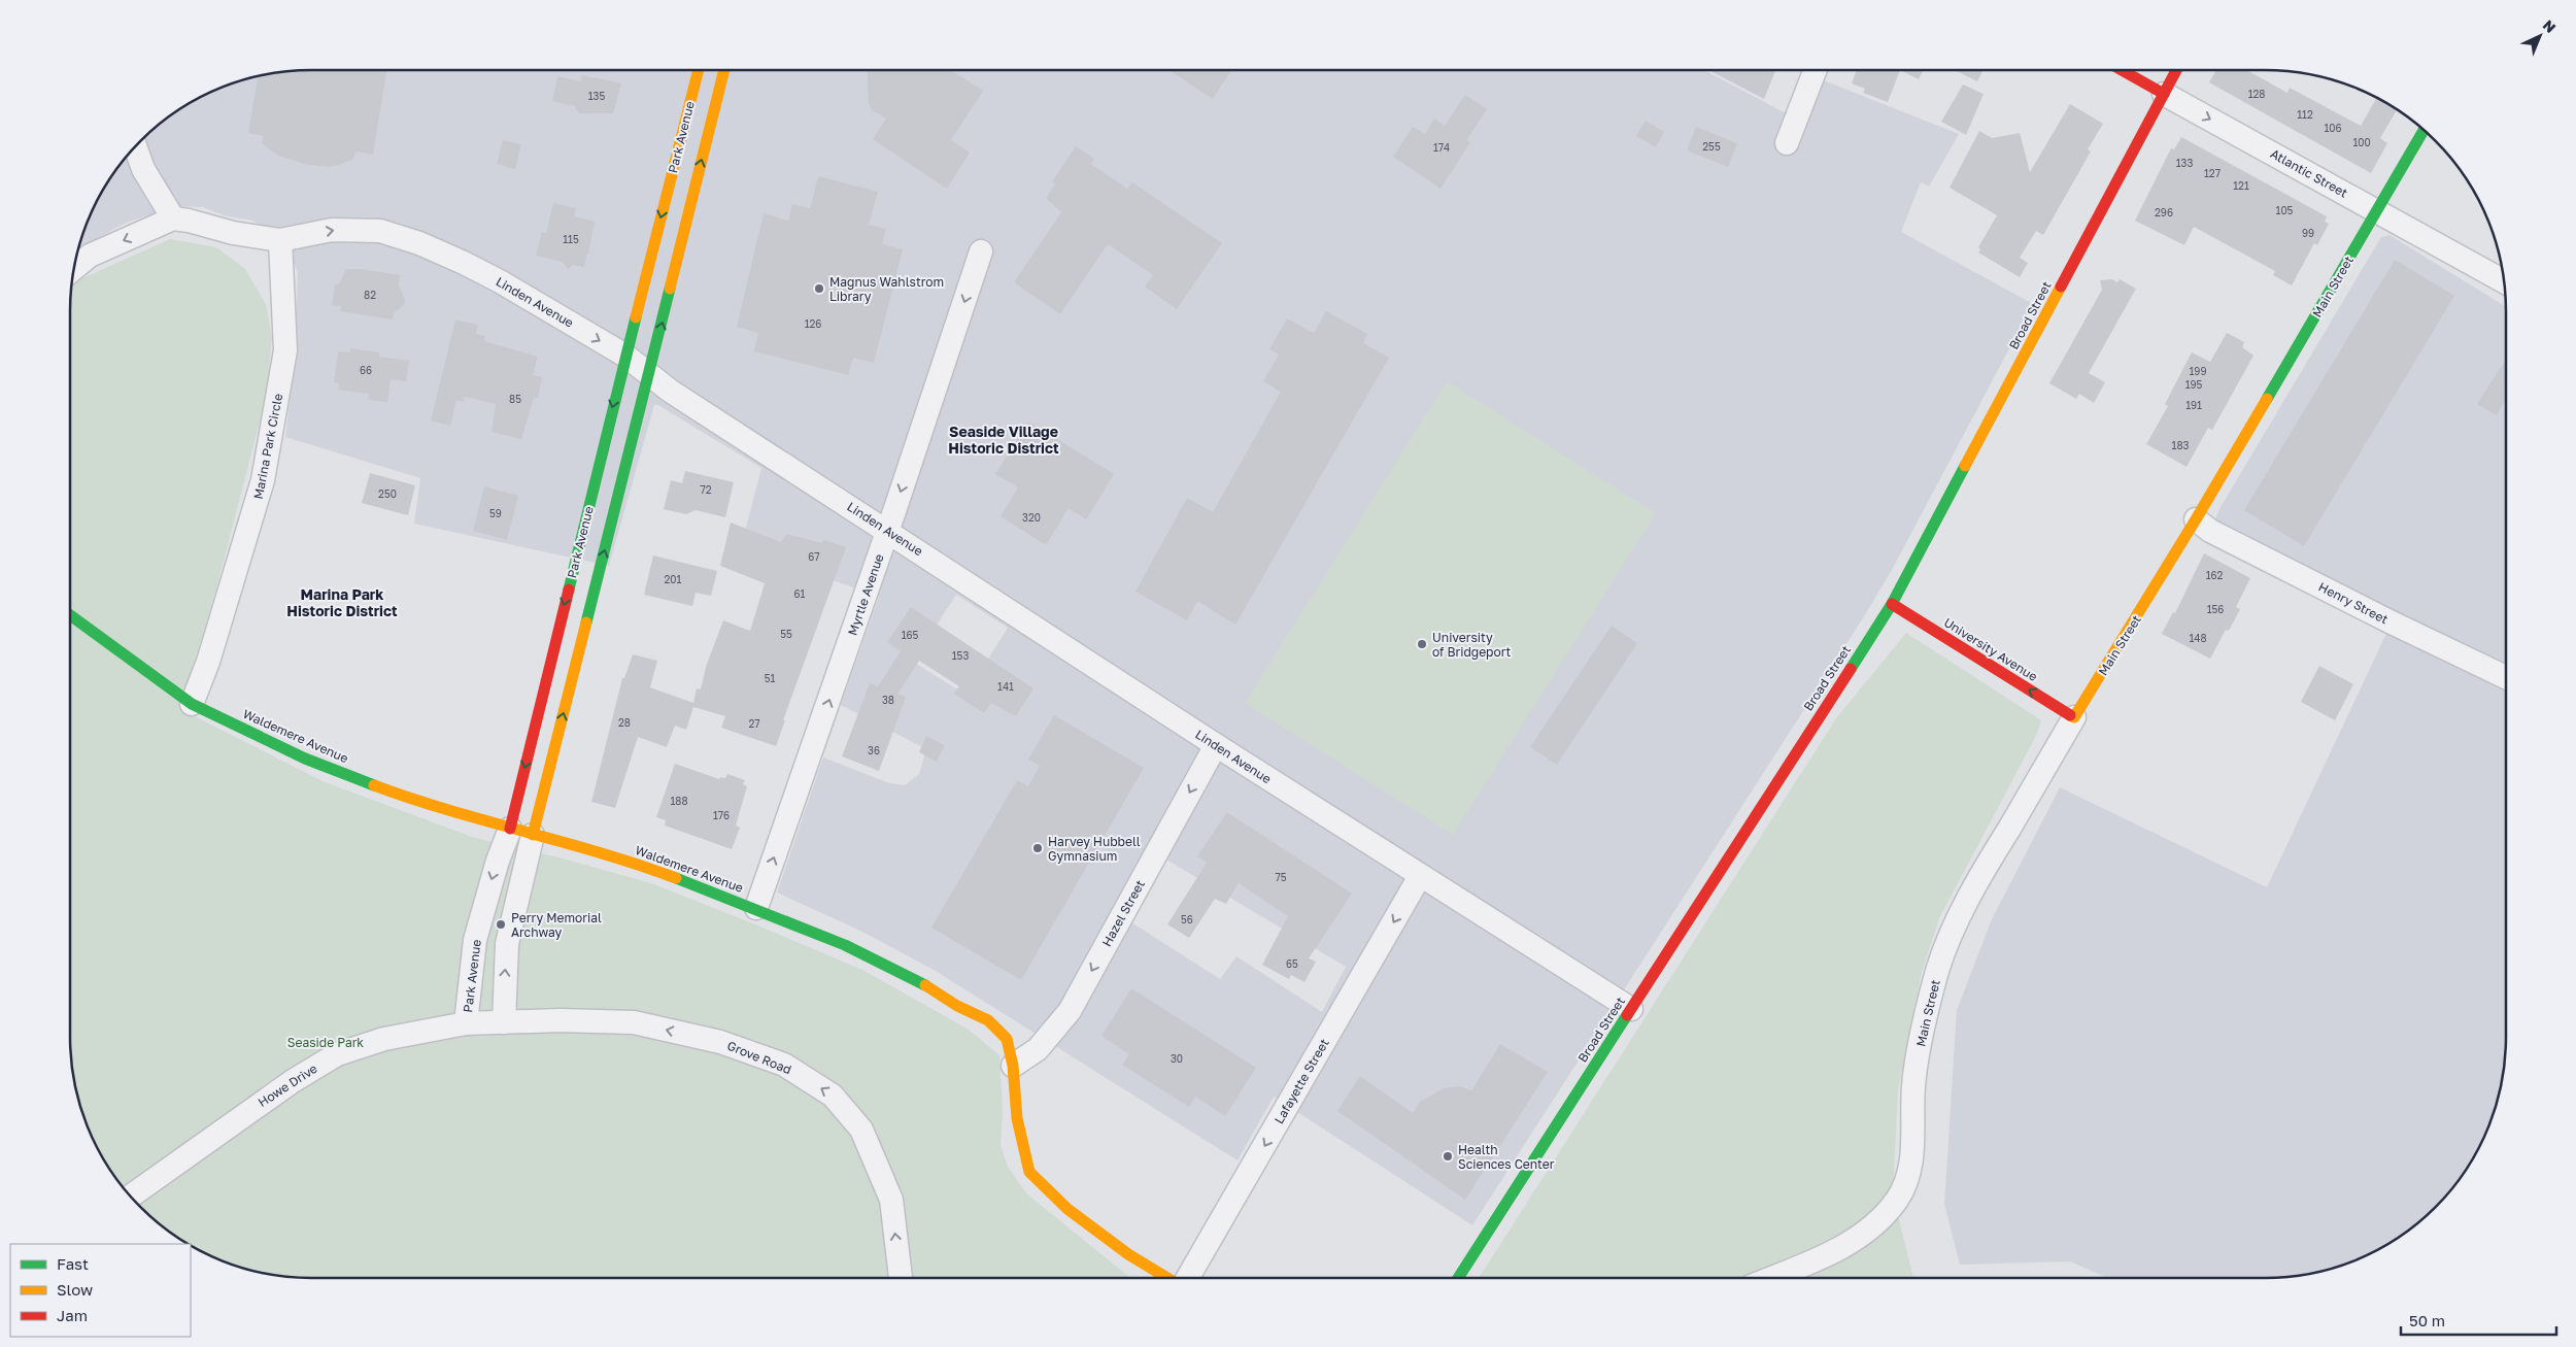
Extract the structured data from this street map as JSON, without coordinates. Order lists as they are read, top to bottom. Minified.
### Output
{"streets":{"street":["Park Avenue","Atlantic Street","Main Street","Linden Avenue","Broad Street","Marina Park Circle","Myrtle Avenue","Henry Street","University Avenue","Waldemere Avenue","Hazel Street","Grove Road","Lafayette Street","Howe Drive"]},"crossings":[["Park Avenue","Linden Avenue"],["Park Avenue","Waldemere Avenue"],["Park Avenue","Grove Road"],["Park Avenue","Howe Drive"],["Atlantic Street","Main Street"],["Atlantic Street","Broad Street"],["Main Street","Henry Street"],["Main Street","University Avenue"],["Linden Avenue","Broad Street"],["Linden Avenue","Marina Park Circle"],["Linden Avenue","Myrtle Avenue"],["Linden Avenue","Hazel Street"],["Linden Avenue","Lafayette Street"],["Broad Street","University Avenue"],["Marina Park Circle","Waldemere Avenue"],["Myrtle Avenue","Waldemere Avenue"],["Waldemere Avenue","Hazel Street"],["Grove Road","Howe Drive"]],"one_way":["Atlantic Street","University Avenue","Hazel Street","Grove Road","Lafayette Street"],"districts":["Seaside Village Historic District","Marina Park Historic District"],"parks":["Seaside Park"],"places":["Magnus Wahlstrom Library","University of Bridgeport","Harvey Hubbell Gymnasium","Perry Memorial Archway","Health Sciences Center"],"house_numbers":["128","135","112","106","100","255","174","133","127","121","105","296","99","115","82","126","66","199","195","85","191","183","72","250","59","320","67","162","201","61","156","55","165","148","153","51","141","38","28","27","36","188","176","75","56","65","30"],"legend":["Fast","Slow","Jam"],"scale_bar":"50 m","north":"top right"}
